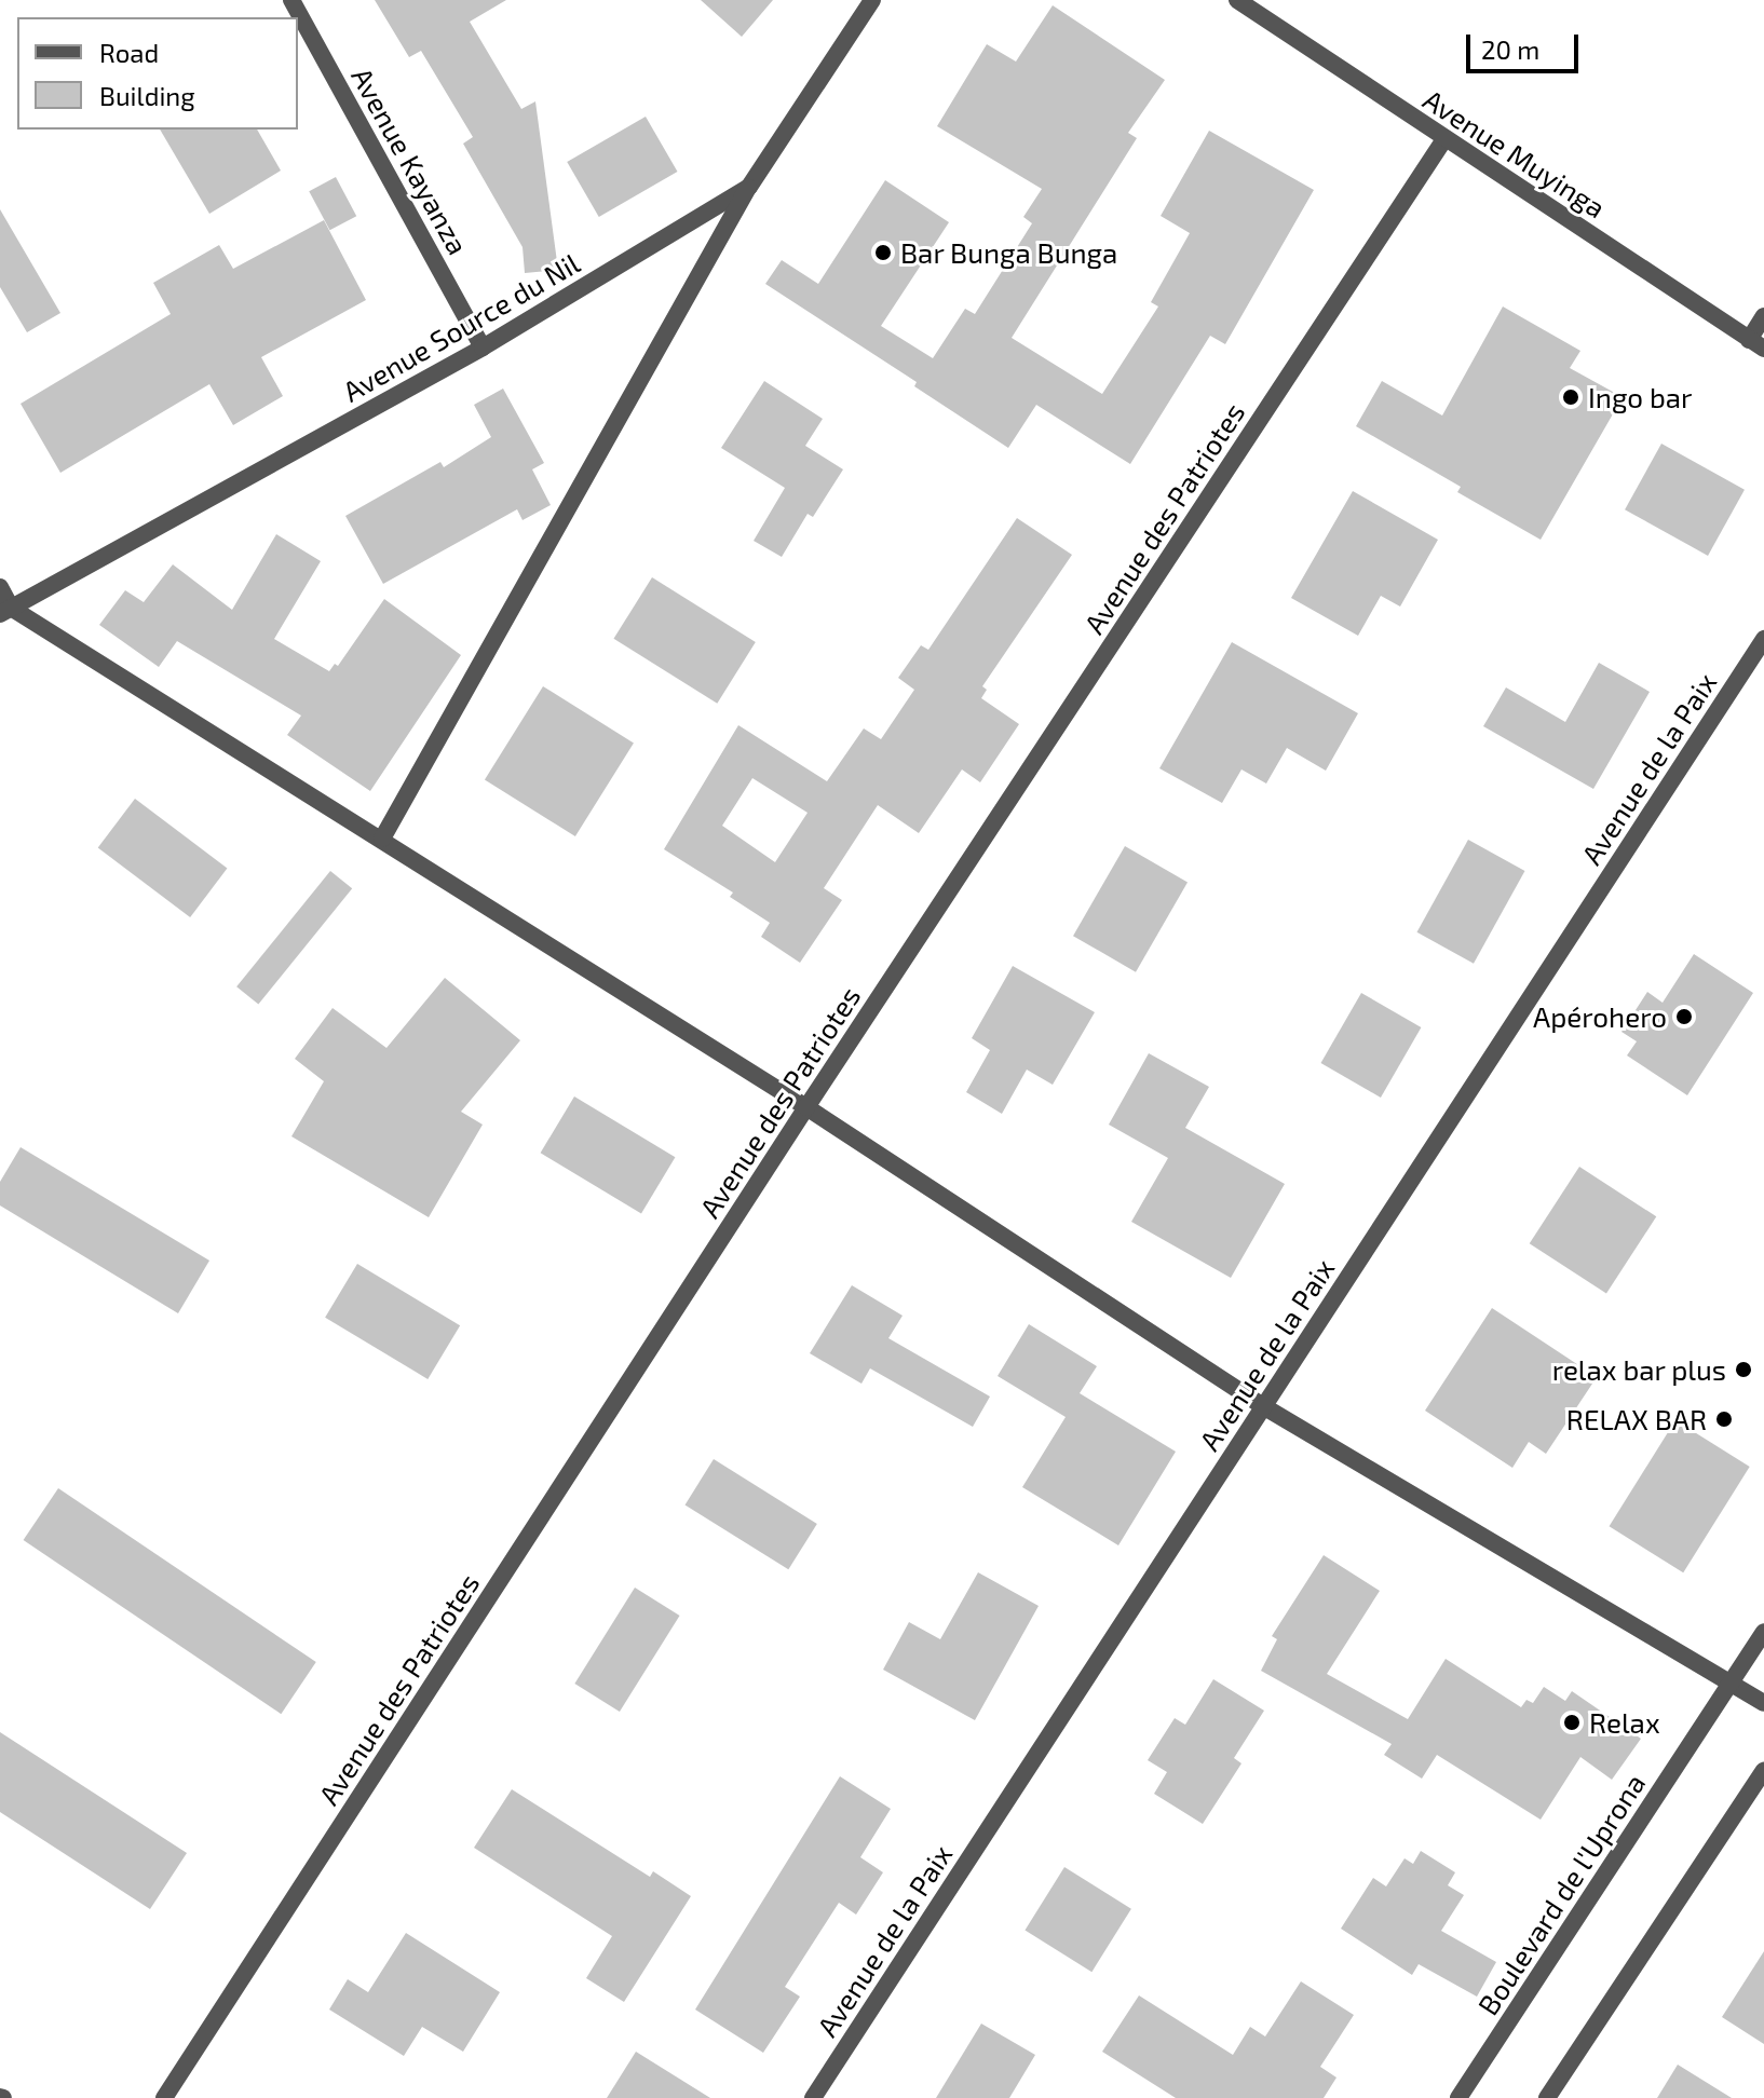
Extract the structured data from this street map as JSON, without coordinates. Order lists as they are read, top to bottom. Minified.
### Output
{"streets":{"street":["Avenue Muyinga","Avenue Kayanza","Avenue Source du Nil","Avenue des Patriotes","Avenue de la Paix","Boulevard de l'Uprona"]},"crossings":[["Avenue Muyinga","Avenue des Patriotes"],["Avenue Kayanza","Avenue Source du Nil"]],"places":["Bar Bunga Bunga","Ingo bar","Apérohero","relax bar plus","RELAX BAR","Relax"],"legend":["Road","Building"],"scale_bar":"20 m"}
